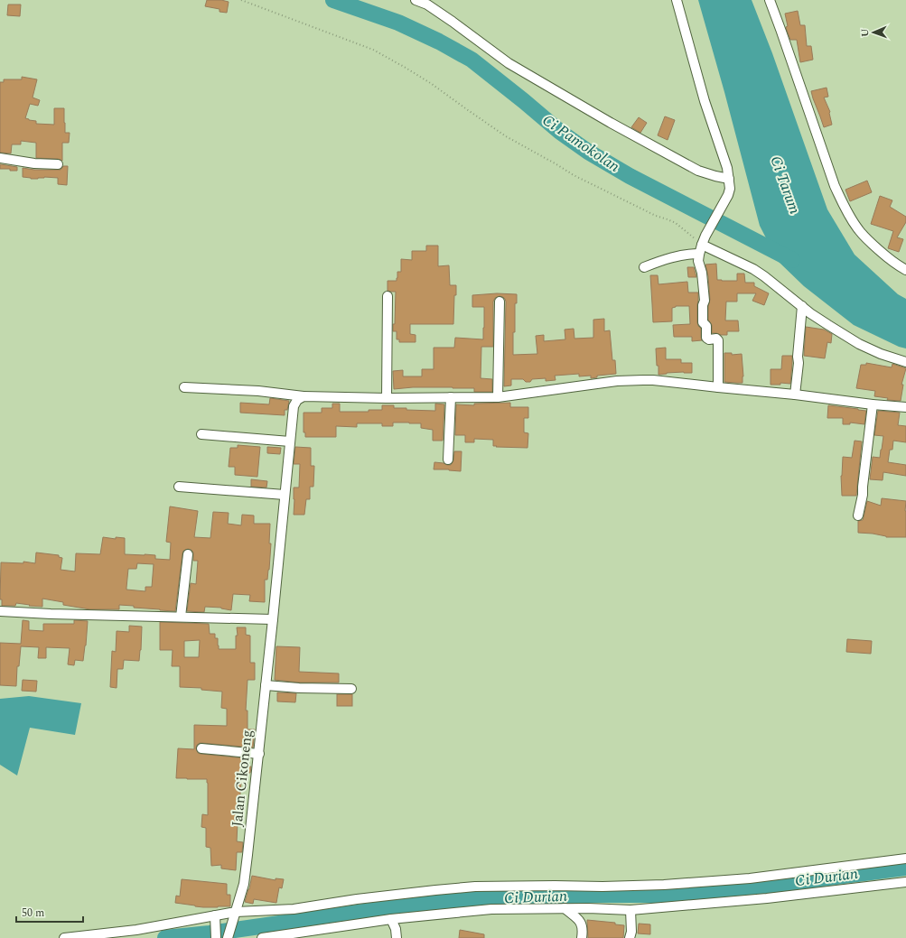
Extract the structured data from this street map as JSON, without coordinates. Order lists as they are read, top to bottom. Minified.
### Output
{"streets":{"street":["Jalan Cikoneng"]},"water":["Ci Pamokolan","Ci Tarum","Ci Durian"],"scale_bar":"50 m","north":"left"}
